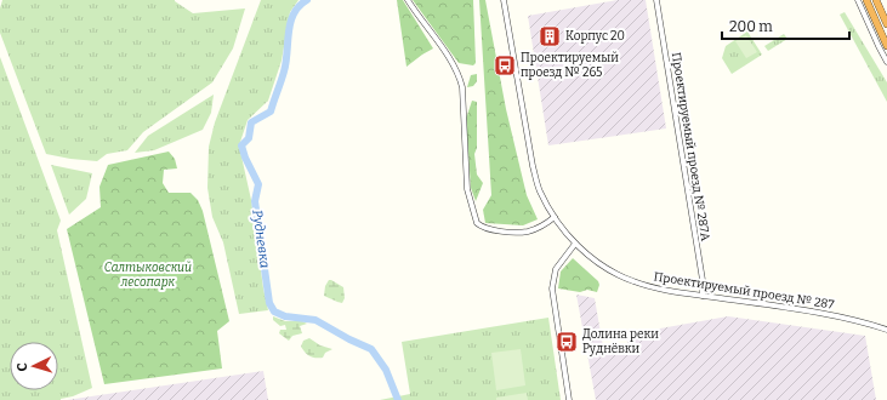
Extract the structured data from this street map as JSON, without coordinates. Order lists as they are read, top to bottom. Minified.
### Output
{"streets":{"street":["Проектируемый проезд № 287А","Проектируемый проезд № 287"]},"crossings":[["Проектируемый проезд № 287А","Проектируемый проезд № 287"]],"water":["Рудневка"],"parks":["Салтыковский лесопарк"],"places":{"building":["Корпус 20"],"bus stop":["Проектируемый проезд № 265","Долина реки Руднёвки"]},"scale_bar":"200 m","north":"left"}
